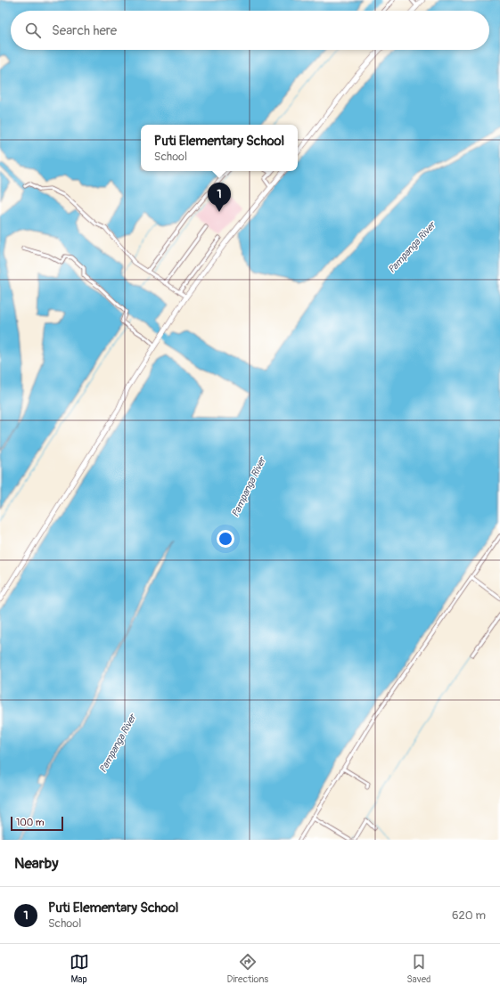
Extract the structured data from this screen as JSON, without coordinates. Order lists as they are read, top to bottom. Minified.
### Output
{"water":["Pampanga River"],"scale_bar":"100 m","page":{"search":"Search here","popup":["Puti Elementary School","School"],"pins":"1","scale":"100 m","heading":"Nearby","list":[{"mark":"1","name":"Puti Elementary School","note":"School","value":"620 m"}],"nav":["Map","Directions","Saved"]}}
